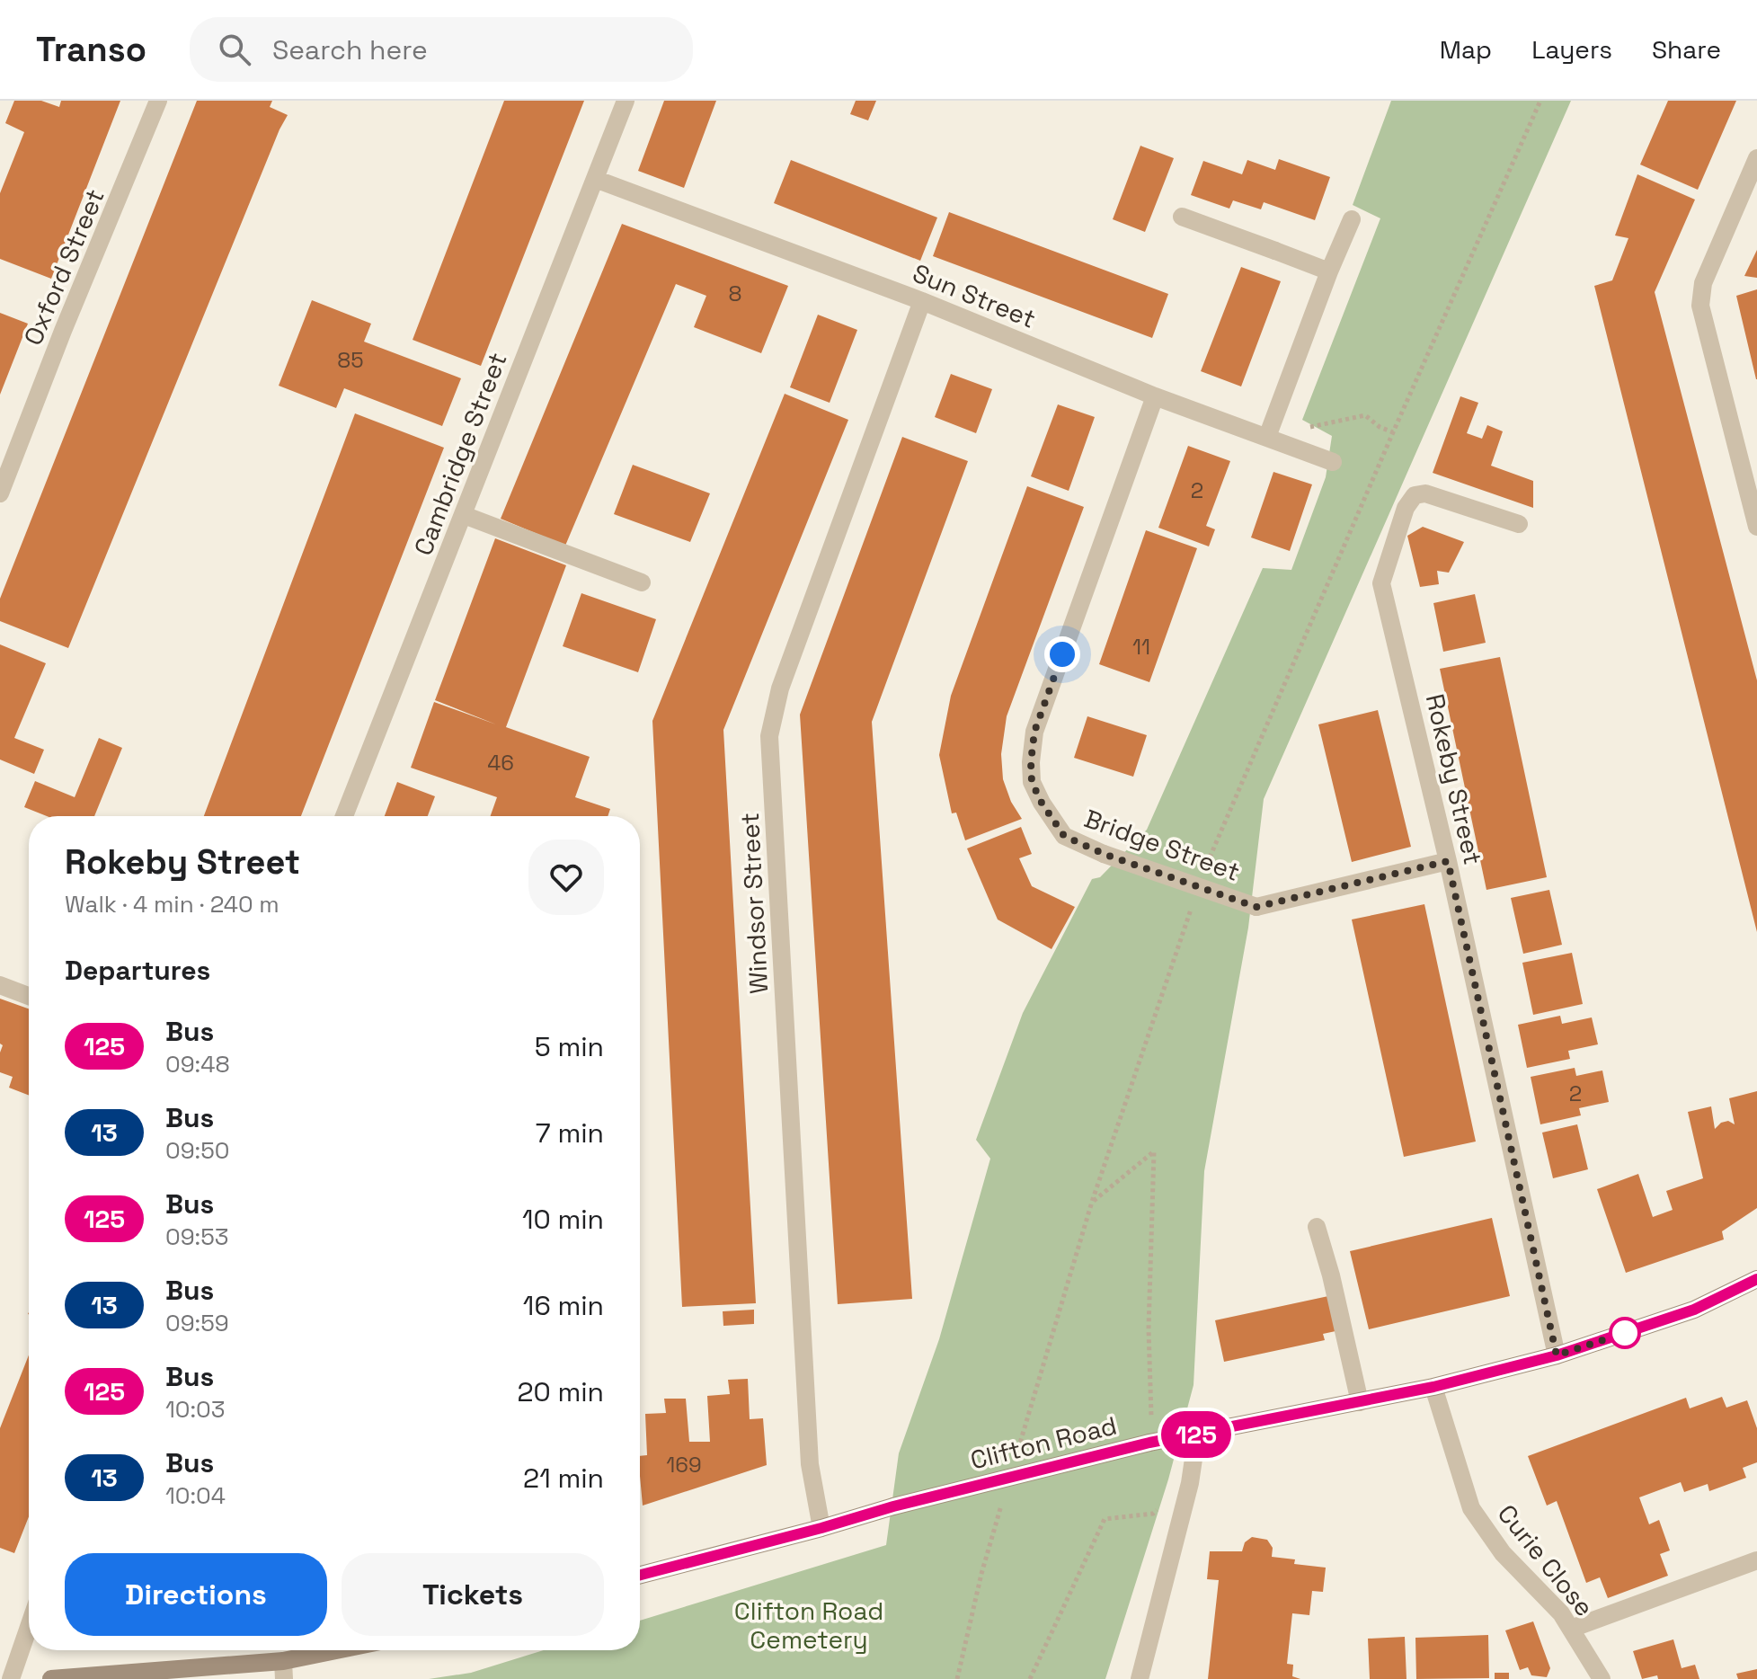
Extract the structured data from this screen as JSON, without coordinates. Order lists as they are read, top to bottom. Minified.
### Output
{"streets":{"street":["Oxford Street","Sun Street","Cambridge Street","Rokeby Street","Bridge Street","Windsor Street","Clifton Road","Curie Close"]},"crossings":[["Sun Street","Cambridge Street"],["Sun Street","Bridge Street"],["Sun Street","Windsor Street"],["Rokeby Street","Bridge Street"],["Rokeby Street","Clifton Road"],["Windsor Street","Clifton Road"],["Clifton Road","Curie Close"]],"parks":["Clifton Road Cemetery"],"lines":["bus line 125"],"house_numbers":["8","85","2","11","46","2","169"],"page":{"header":"Transo","search":"Search here","nav":["Map","Layers","Share"],"on_map":"125","heading":[["Rokeby Street","Walk · 4 min · 240 m"],"Departures"],"list":[{"mark":"125","name":"Bus","note":"09:48","value":"5 min"},{"mark":"13","name":"Bus","note":"09:50","value":"7 min"},{"mark":"125","name":"Bus","note":"09:53","value":"10 min"},{"mark":"13","name":"Bus","note":"09:59","value":"16 min"},{"mark":"125","name":"Bus","note":"10:03","value":"20 min"},{"mark":"13","name":"Bus","note":"10:04","value":"21 min"}],"buttons":["Directions","Tickets"]}}
